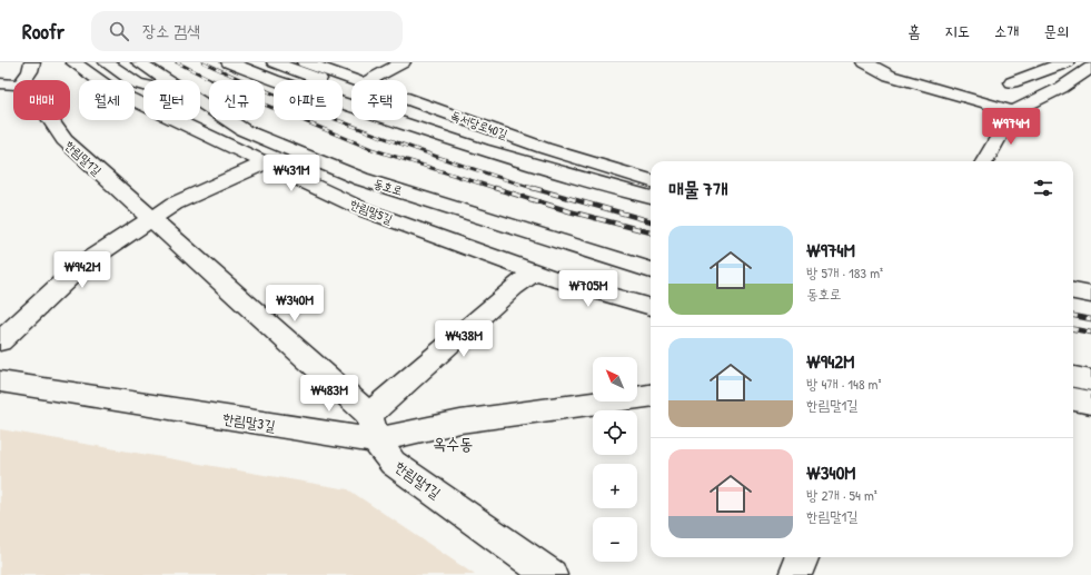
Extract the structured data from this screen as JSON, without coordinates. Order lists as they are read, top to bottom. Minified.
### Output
{"streets":{"street":["독서당로40길","한림말1길","동호로","한림말5길","한림말3길"]},"crossings":[["한림말1길","한림말3길"]],"districts":["옥수동"],"north":"top left","page":{"header":"Roofr","search":"장소 검색","nav":["홈","지도","소개","문의"],"chip":["매매","월세","필터","신규","아파트","주택"],"price":["₩974M","₩431M","₩942M","₩705M","₩340M","₩438M","₩483M"],"heading":"매물 7개","list":[{"name":"₩974M","note":"방 5개 · 183 m² · 동호로"},{"name":"₩942M","note":"방 4개 · 148 m² · 한림말1길"},{"name":"₩340M","note":"방 2개 · 54 m² · 한림말1길"}],"map_buttons":["+","−"]}}
